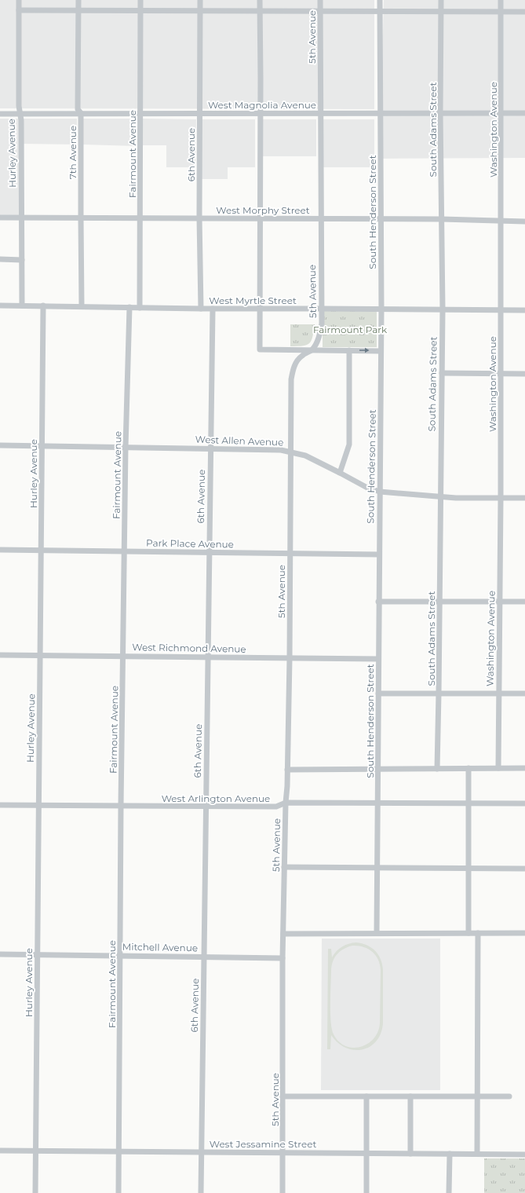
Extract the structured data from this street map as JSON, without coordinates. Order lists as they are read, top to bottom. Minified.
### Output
{"streets":{"street":["5th Avenue","West Magnolia Avenue","South Adams Street","Washington Avenue","7th Avenue","Hurley Avenue","Fairmount Avenue","6th Avenue","West Morphy Street","South Henderson Street","West Myrtle Street","West Allen Avenue","Park Place Avenue","West Richmond Avenue","West Arlington Avenue","Mitchell Avenue","West Jessamine Street"]},"crossings":[["5th Avenue","West Magnolia Avenue"],["5th Avenue","West Morphy Street"],["5th Avenue","West Myrtle Street"],["5th Avenue","West Allen Avenue"],["5th Avenue","Park Place Avenue"],["5th Avenue","West Richmond Avenue"],["5th Avenue","West Arlington Avenue"],["5th Avenue","Mitchell Avenue"],["5th Avenue","West Jessamine Street"],["West Magnolia Avenue","South Adams Street"],["West Magnolia Avenue","Washington Avenue"],["West Magnolia Avenue","7th Avenue"],["West Magnolia Avenue","Hurley Avenue"],["West Magnolia Avenue","Fairmount Avenue"],["West Magnolia Avenue","6th Avenue"],["West Magnolia Avenue","South Henderson Street"],["South Adams Street","West Morphy Street"],["South Adams Street","West Myrtle Street"],["South Adams Street","West Allen Avenue"],["Washington Avenue","West Morphy Street"],["Washington Avenue","West Myrtle Street"],["Washington Avenue","West Allen Avenue"],["7th Avenue","West Morphy Street"],["7th Avenue","West Myrtle Street"],["Hurley Avenue","West Morphy Street"],["Hurley Avenue","West Myrtle Street"],["Hurley Avenue","West Allen Avenue"],["Hurley Avenue","Park Place Avenue"],["Hurley Avenue","West Richmond Avenue"],["Hurley Avenue","West Arlington Avenue"],["Hurley Avenue","Mitchell Avenue"],["Hurley Avenue","West Jessamine Street"],["Fairmount Avenue","West Morphy Street"],["Fairmount Avenue","West Myrtle Street"],["Fairmount Avenue","West Allen Avenue"],["Fairmount Avenue","Park Place Avenue"],["Fairmount Avenue","West Richmond Avenue"],["Fairmount Avenue","West Arlington Avenue"],["Fairmount Avenue","Mitchell Avenue"],["Fairmount Avenue","West Jessamine Street"],["6th Avenue","West Morphy Street"],["6th Avenue","West Myrtle Street"],["6th Avenue","West Allen Avenue"],["6th Avenue","Park Place Avenue"],["6th Avenue","West Richmond Avenue"],["6th Avenue","West Arlington Avenue"],["6th Avenue","Mitchell Avenue"],["6th Avenue","West Jessamine Street"],["West Morphy Street","South Henderson Street"],["South Henderson Street","West Myrtle Street"],["South Henderson Street","West Allen Avenue"],["South Henderson Street","Park Place Avenue"],["South Henderson Street","West Richmond Avenue"],["South Henderson Street","West Arlington Avenue"]],"parks":["Fairmount Park"]}
